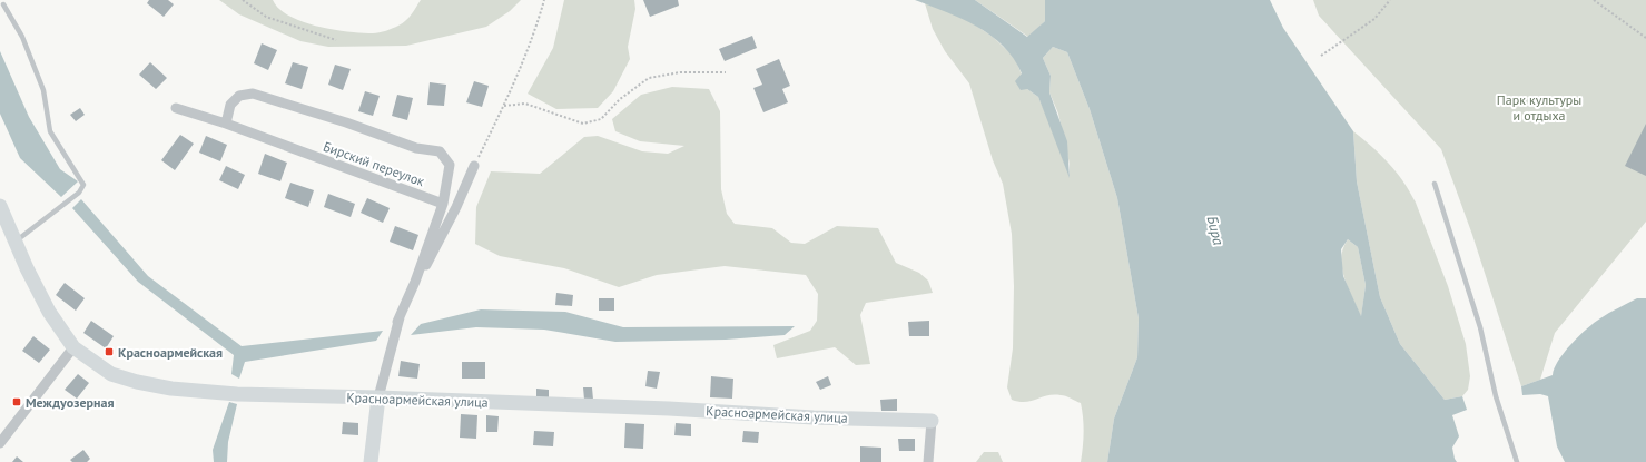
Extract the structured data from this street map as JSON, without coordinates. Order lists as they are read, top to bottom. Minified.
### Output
{"streets":{"street":["Бирский переулок","Красноармейская улица"]},"water":["Бира"],"parks":["Парк культуры и отдыха"],"places":{"transit":["Красноармейская","Междуозерная"]}}
